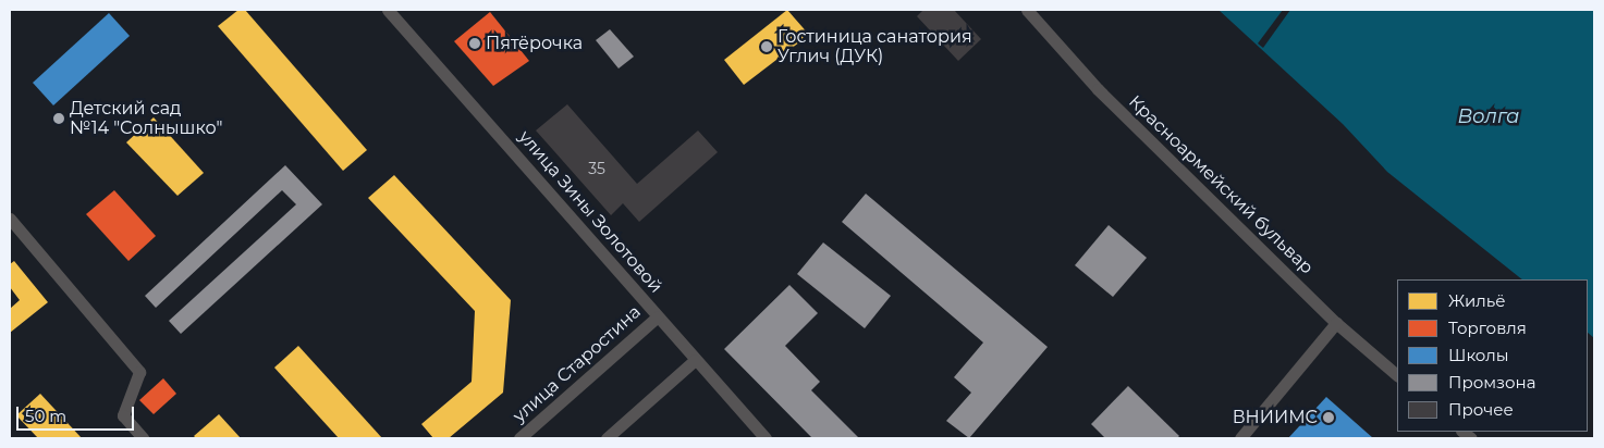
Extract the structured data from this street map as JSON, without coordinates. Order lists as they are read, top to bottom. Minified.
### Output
{"streets":{"street":["Красноармейский бульвар","улица Зины Золотовой","улица Старостина"]},"crossings":[["улица Зины Золотовой","улица Старостина"]],"water":["Волга"],"places":["Пятёрочка","Гостиница санатория Углич (ДУК)","Детский сад №14 \"Солнышко\"","ВНИИМС"],"house_numbers":["35"],"legend":["Жильё","Торговля","Школы","Промзона","Прочее"],"scale_bar":"50 m"}
